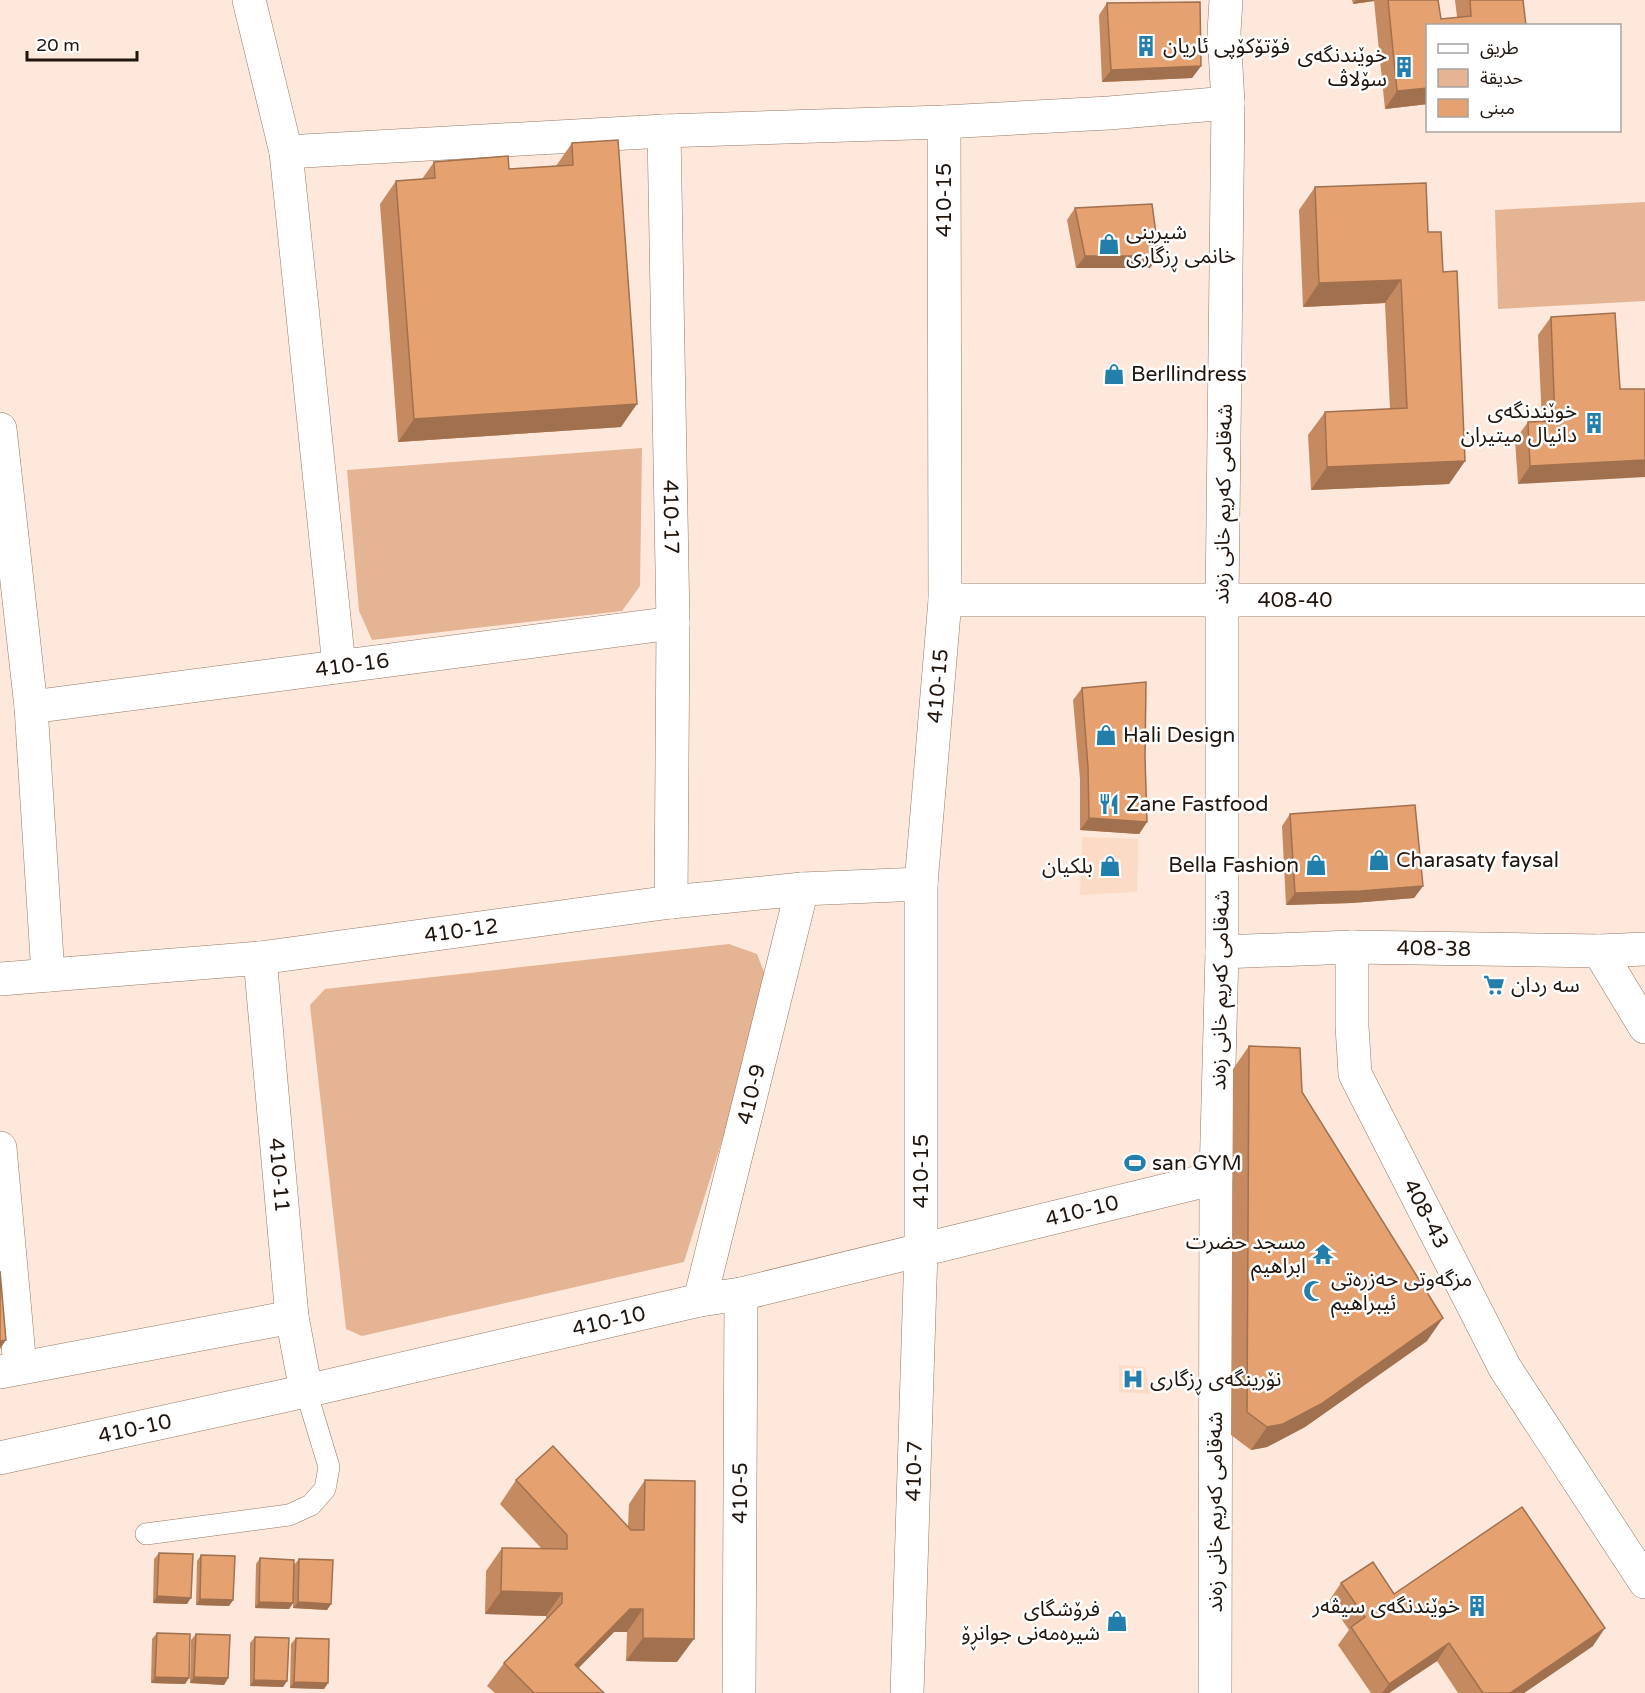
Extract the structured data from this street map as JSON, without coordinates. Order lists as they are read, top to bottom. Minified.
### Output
{"streets":{"street":["410-15","شەقامی کەریم خانی زەند","410-17","408-40","410-16","410-12","408-38","410-9","410-11","410-10","408-43","410-7","410-5"]},"crossings":[["410-15","408-40"],["410-15","410-12"],["410-15","410-10"],["410-15","410-7"],["شەقامی کەریم خانی زەند","408-40"],["شەقامی کەریم خانی زەند","408-38"],["شەقامی کەریم خانی زەند","410-10"],["410-17","410-16"],["410-17","410-12"],["410-12","410-9"],["410-12","410-11"],["408-38","408-43"],["410-9","410-10"],["410-11","410-10"],["410-10","410-7"],["410-10","410-5"]],"places":{"building":["فۆتۆکۆپی ئاریان","خوێندنگەی سۆلاڤ","خوێندنگەی دانیال میتیران","خوێندنگەی سیڤەر"],"shop":["شیرینی خانمی ڕزگاری","Berllindress","Hali Design","Charasaty faysal","Bella Fashion","بلکیان","فرۆشگای شیرەمەنی جوانڕۆ"],"restaurant":["Zane Fastfood"],"supermarket":["سه ردان"],"sports":["san GYM"],"temple":["مسجد حضرت ابراهیم"],"mosque":["مزگەوتی حەزرەتی ئیبراهیم"],"hospital":["نۆرینگەی ڕزگاری"]},"legend":["طريق","حديقة","مبنى"],"scale_bar":"20 m"}
